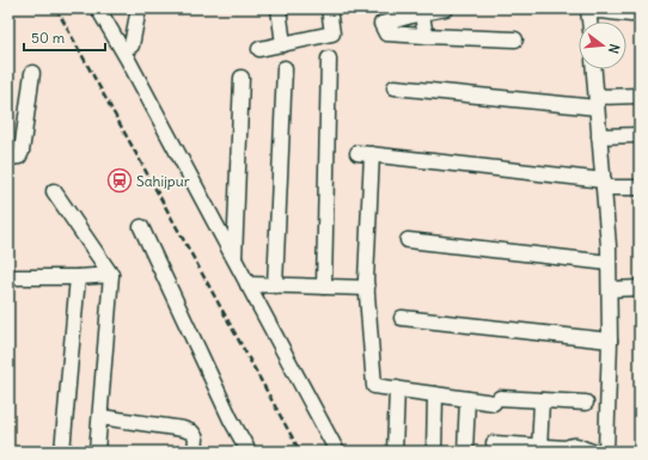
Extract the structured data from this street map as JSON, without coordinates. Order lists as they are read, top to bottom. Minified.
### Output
{"places":{"station":["Sahijpur"]},"scale_bar":"50 m","north":"right"}
